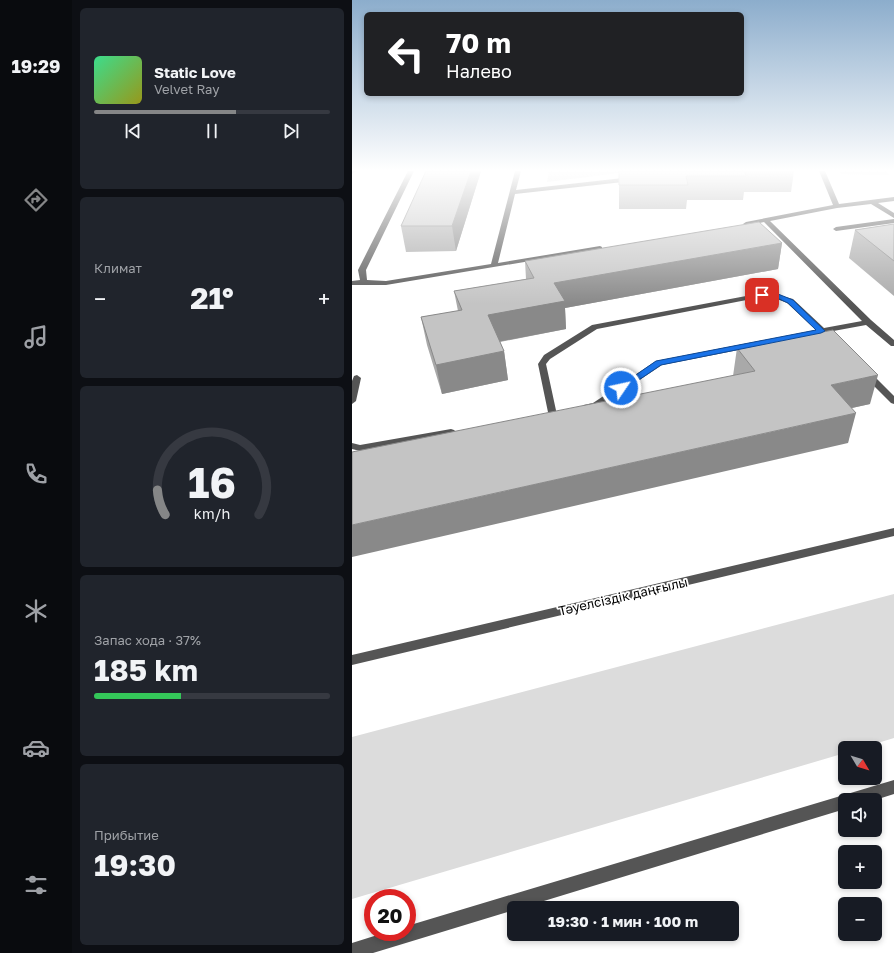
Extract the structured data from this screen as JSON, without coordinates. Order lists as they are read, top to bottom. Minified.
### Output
{"streets":{"street":["Тәуелсіздік даңғылы"]},"north":"bottom right","page":{"tabs":"19:29","turn":["70 m","Налево"],"song":["Static Love","Velvet Ray"],"tile":["Климат",["Запас хода · 37%","185 km"],["Прибытие","19:30"]],"heat":["−","21°","+"],"map_buttons":["+","−"],"limit":"20","trip":"19:30 · 1 мин · 100 m","gauge":["16","km/h"]}}
